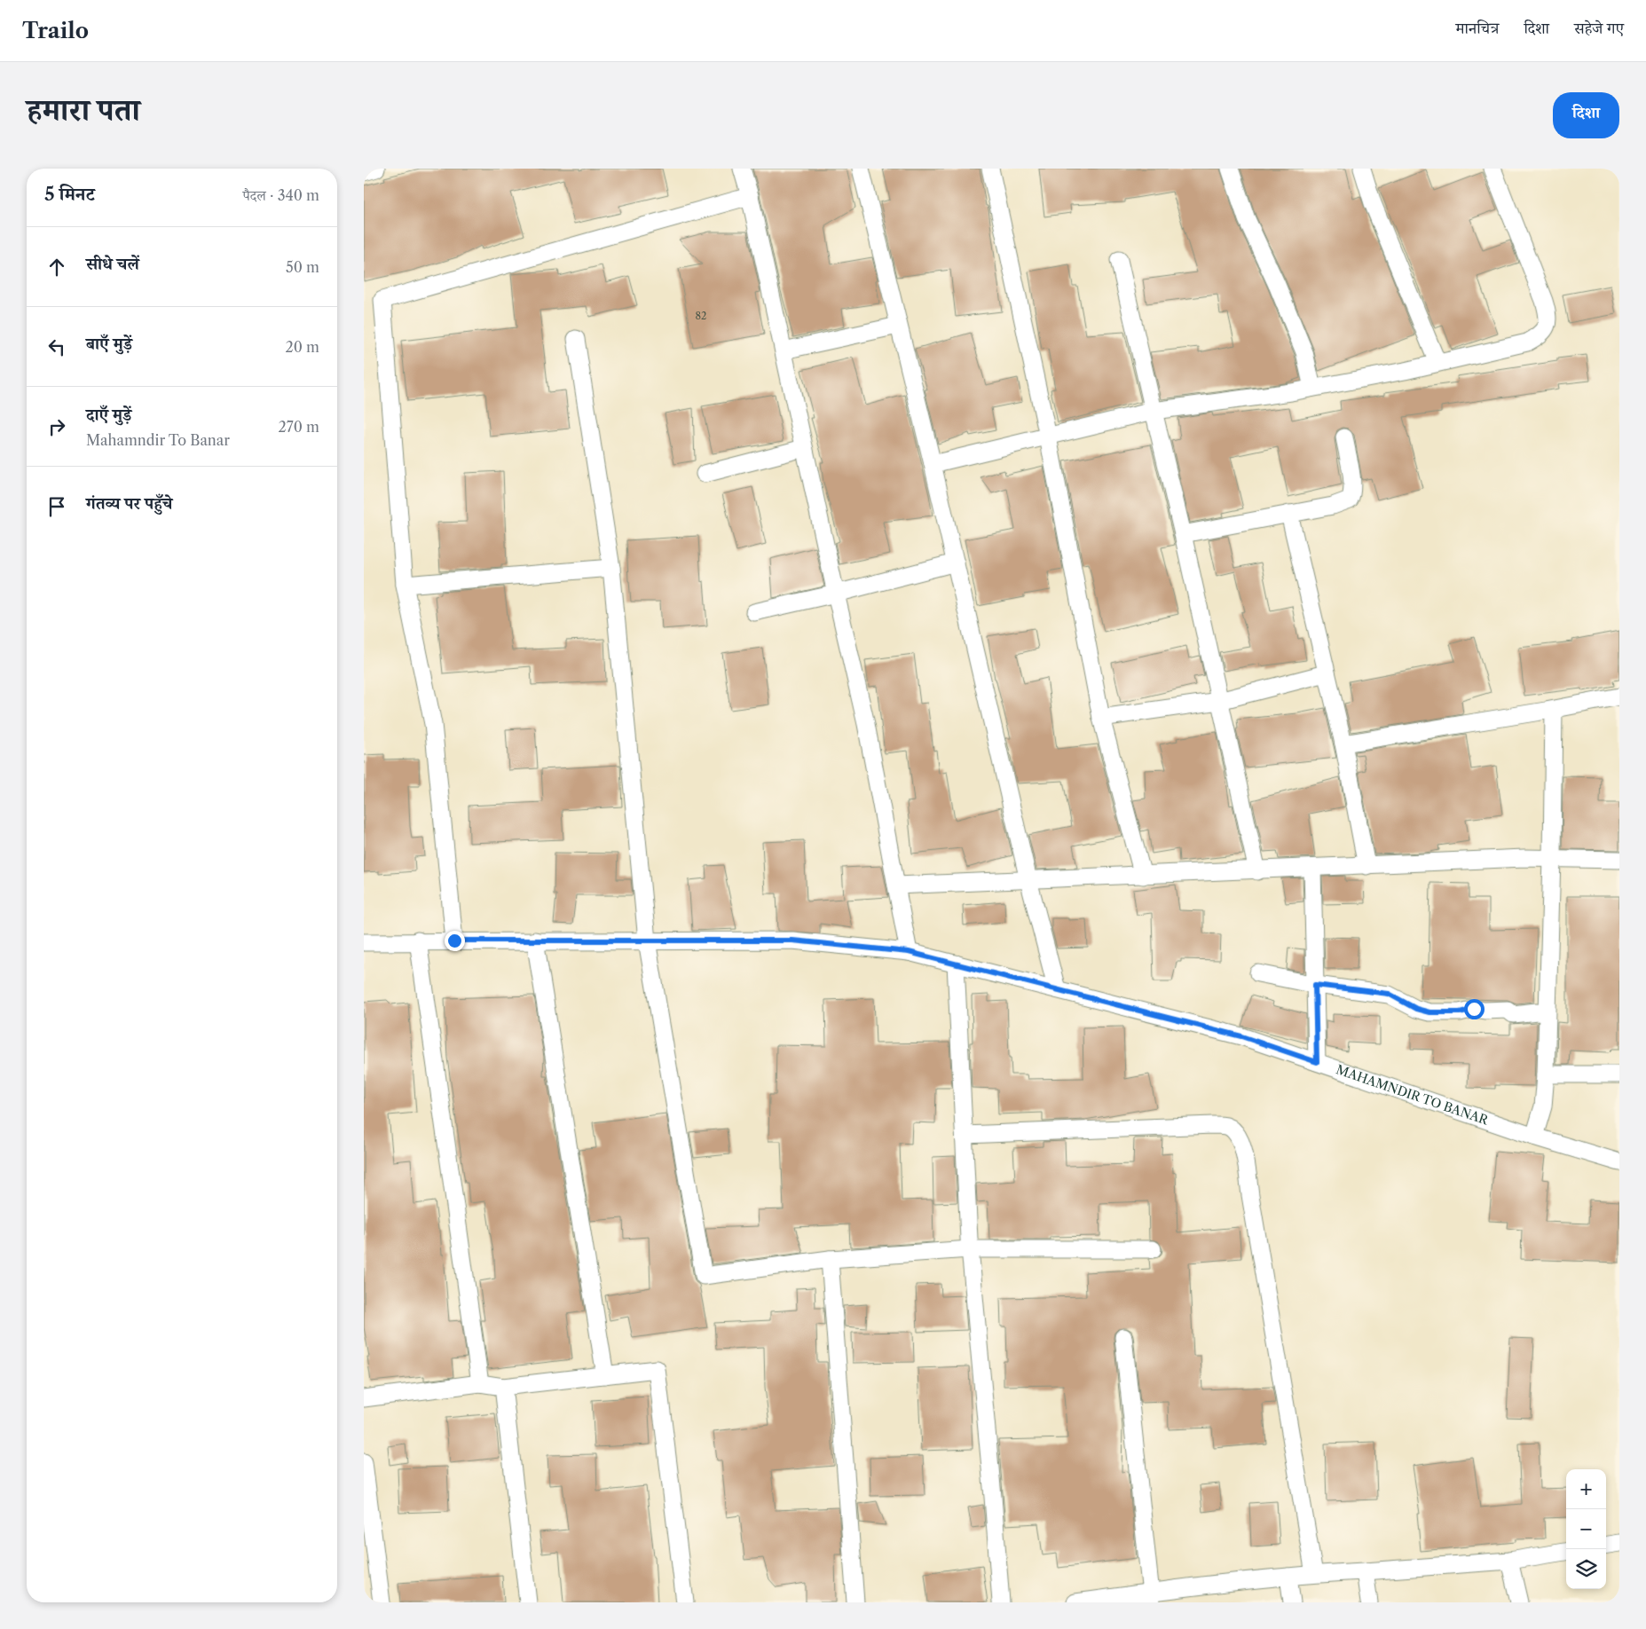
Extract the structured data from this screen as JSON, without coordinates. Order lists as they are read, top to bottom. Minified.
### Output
{"streets":{"street":["MAHAMNDIR TO BANAR"]},"house_numbers":["82"],"page":{"header":"Trailo","nav":["मानचित्र","दिशा","सहेजे गए"],"title":"हमारा पता","buttons":"दिशा","heading":["5 मिनट","पैदल · 340 m"],"list":[["सीधे चलें","50 m"],["बाएँ मुड़ें","20 m"],["दाएँ मुड़ें","Mahamndir To Banar","270 m"],"गंतव्य पर पहुँचे"],"map_buttons":["+","−"]}}
